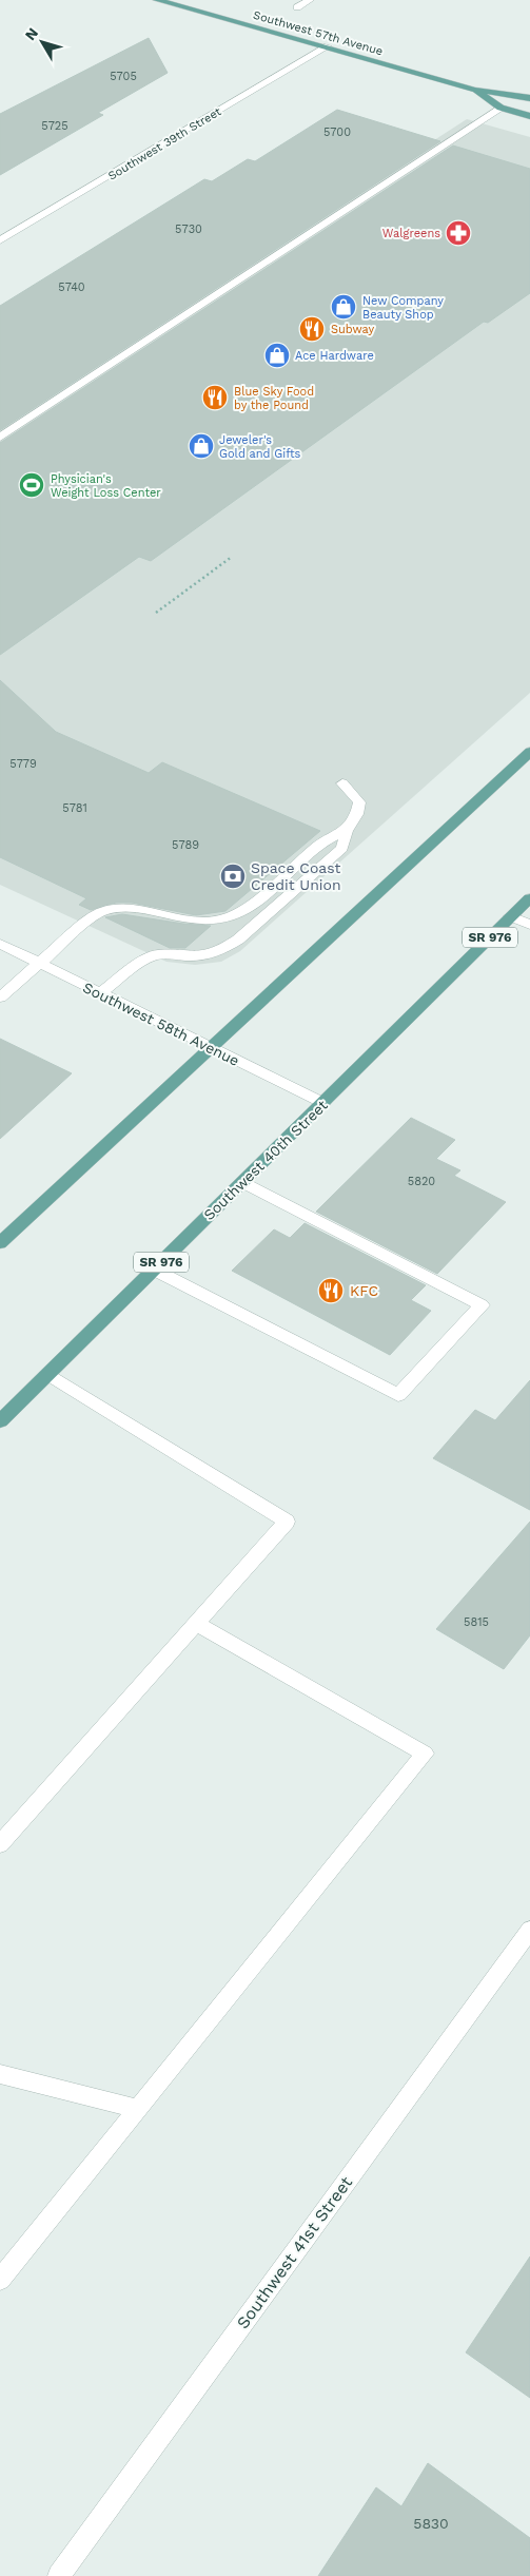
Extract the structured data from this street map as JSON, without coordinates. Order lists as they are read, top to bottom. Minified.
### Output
{"streets":{"main road":["Southwest 57th Avenue","SR 976","Southwest 40th Street"],"street":["Southwest 39th Street","Southwest 58th Avenue","Southwest 41st Street"]},"crossings":[["Southwest 57th Avenue","Southwest 39th Street"],["Southwest 58th Avenue","Southwest 40th Street"]],"places":{"pharmacy":["Walgreens"],"shop":["New Company Beauty Shop","Ace Hardware","Jeweler's Gold and Gifts"],"restaurant":["Subway","Blue Sky Food by the Pound","KFC"],"sports":["Physician's Weight Loss Center"],"bank":["Space Coast Credit Union"]},"house_numbers":["5705","5725","5700","5730","5740","5779","5781","5789","5820","5815","5830"],"north":"top left"}
